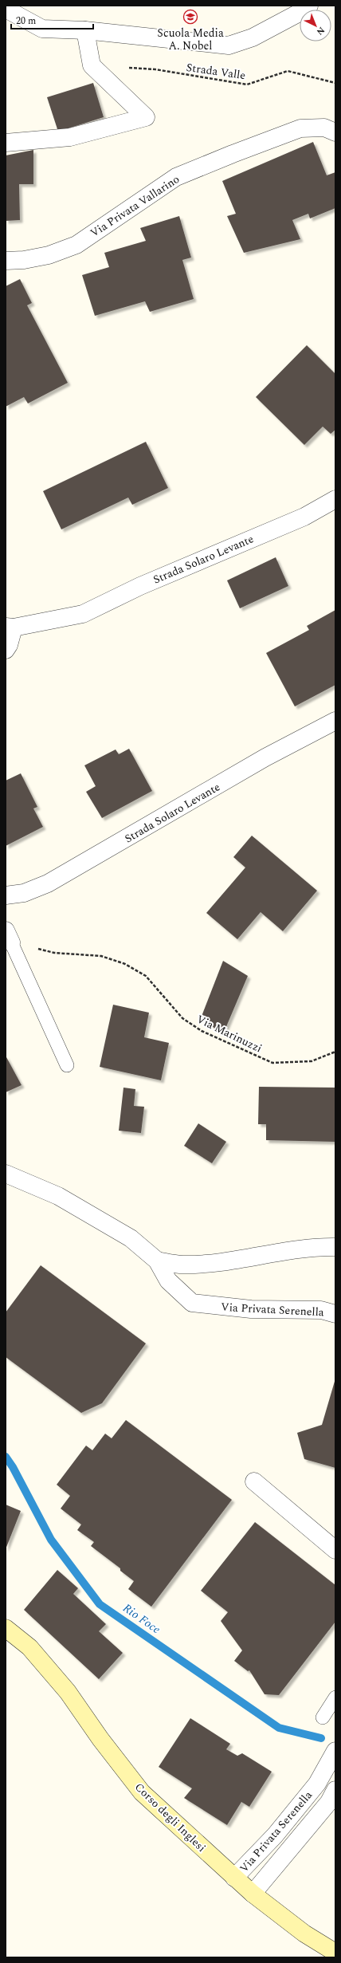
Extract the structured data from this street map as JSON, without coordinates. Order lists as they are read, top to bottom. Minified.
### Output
{"streets":{"main road":["Corso degli Inglesi"],"street":["Via Privata Vallarino","Strada Solaro Levante","Via Privata Serenella"],"path":["Strada Valle","Via Marinuzzi"]},"crossings":[["Via Privata Serenella","Corso degli Inglesi"]],"water":["Rio Foce"],"places":{"school or university":["Scuola Media A. Nobel"]},"scale_bar":"20 m","north":"bottom right"}
